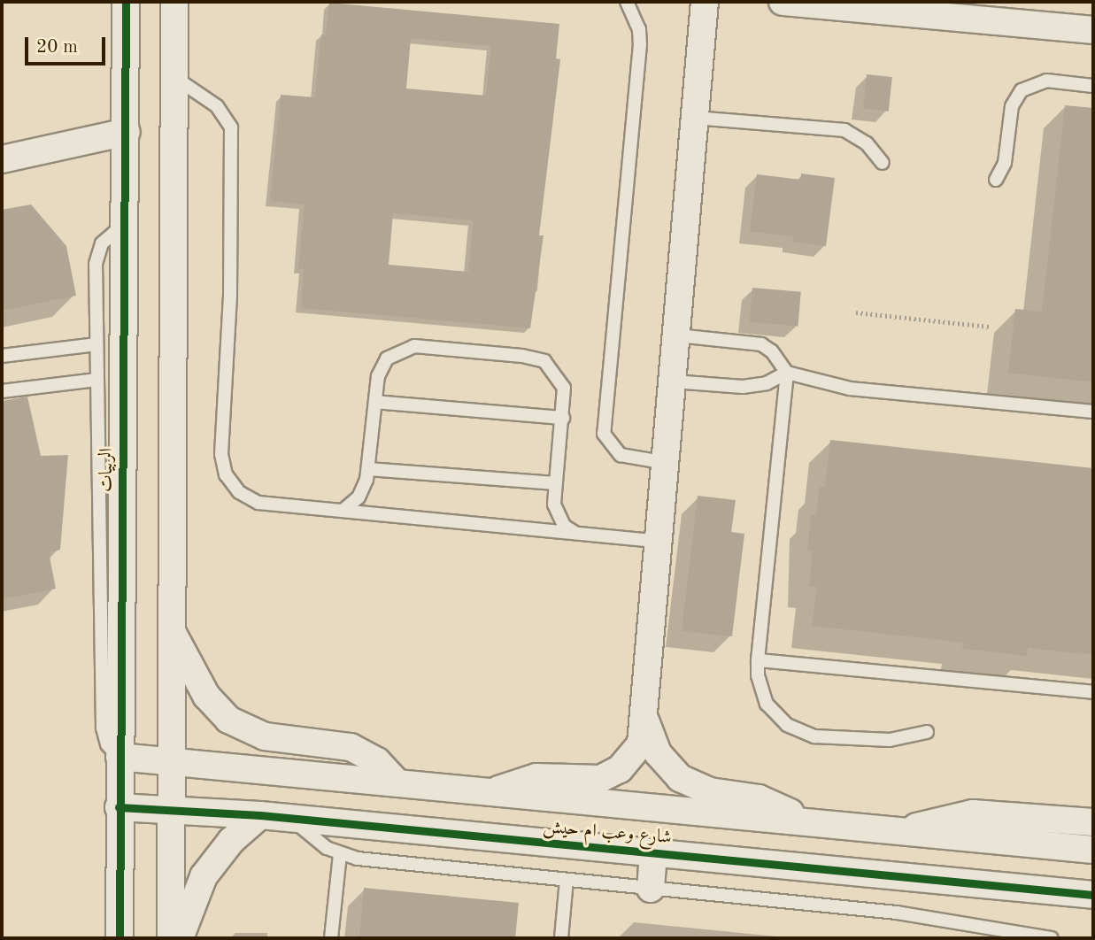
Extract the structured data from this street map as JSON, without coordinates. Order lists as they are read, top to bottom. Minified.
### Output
{"streets":{"street":["الربيات","شارع وعب ام حيش"]},"crossings":[["الربيات","شارع وعب ام حيش"]],"scale_bar":"20 m"}
